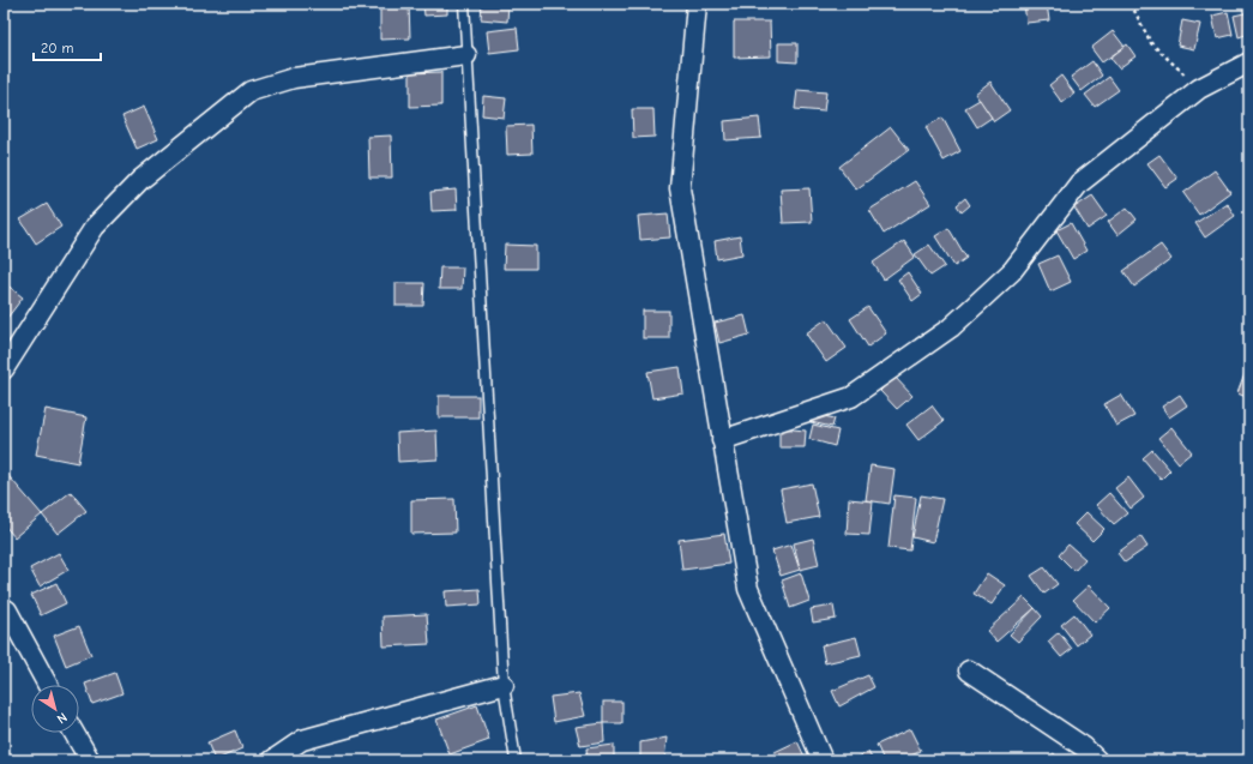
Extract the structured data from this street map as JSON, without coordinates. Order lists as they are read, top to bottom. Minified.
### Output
{"scale_bar":"20 m","north":"bottom right"}
